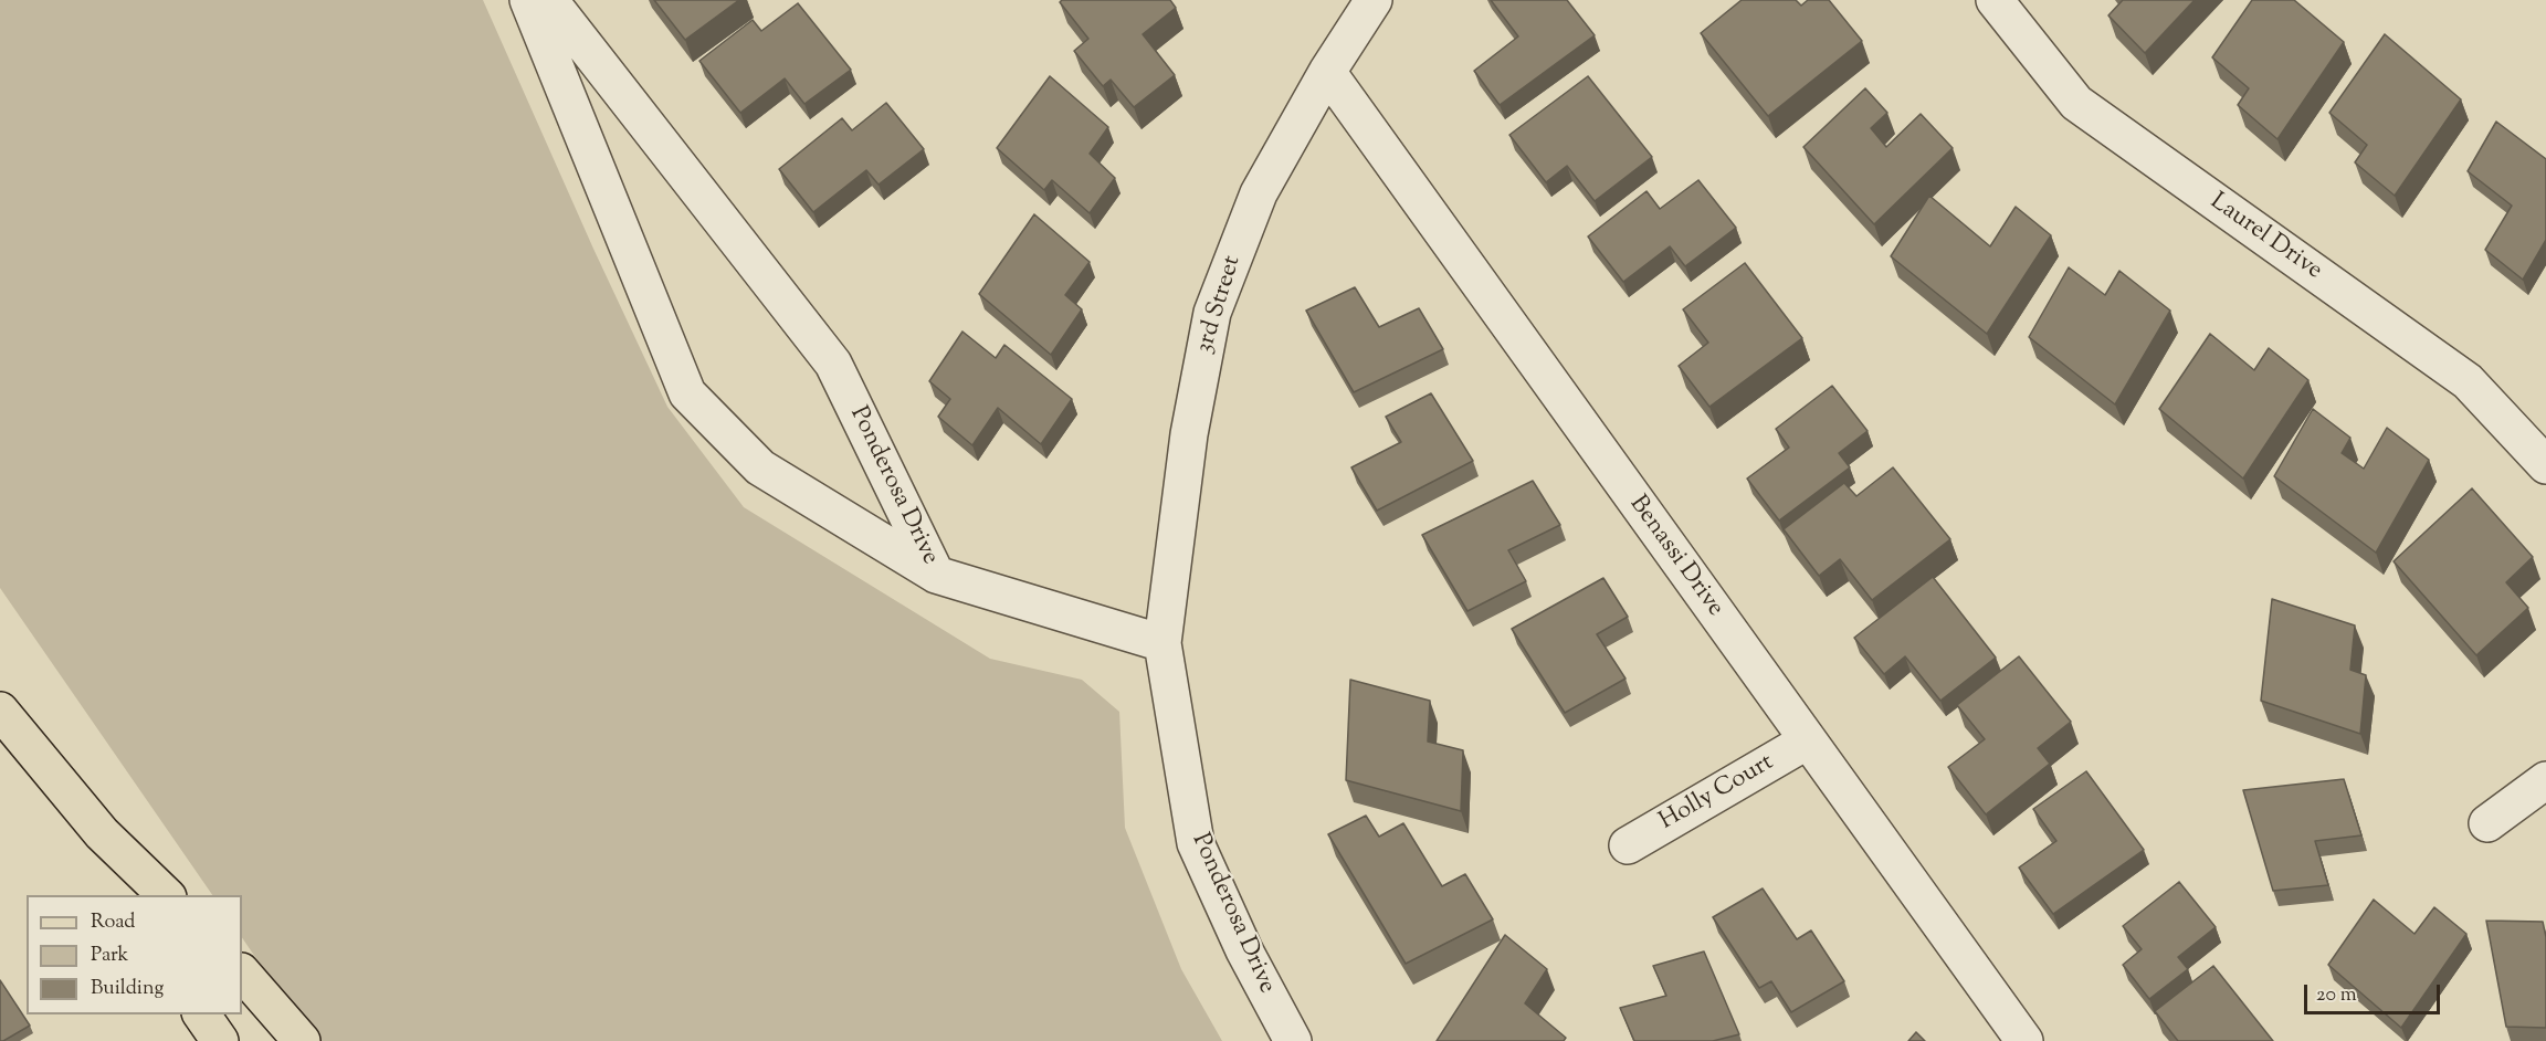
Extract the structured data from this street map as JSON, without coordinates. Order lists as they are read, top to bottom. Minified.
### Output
{"streets":{"street":["Laurel Drive","3rd Street","Ponderosa Drive","Benassi Drive","Holly Court"]},"crossings":[["3rd Street","Ponderosa Drive"],["3rd Street","Benassi Drive"],["Benassi Drive","Holly Court"]],"legend":["Road","Park","Building"],"scale_bar":"20 m"}
